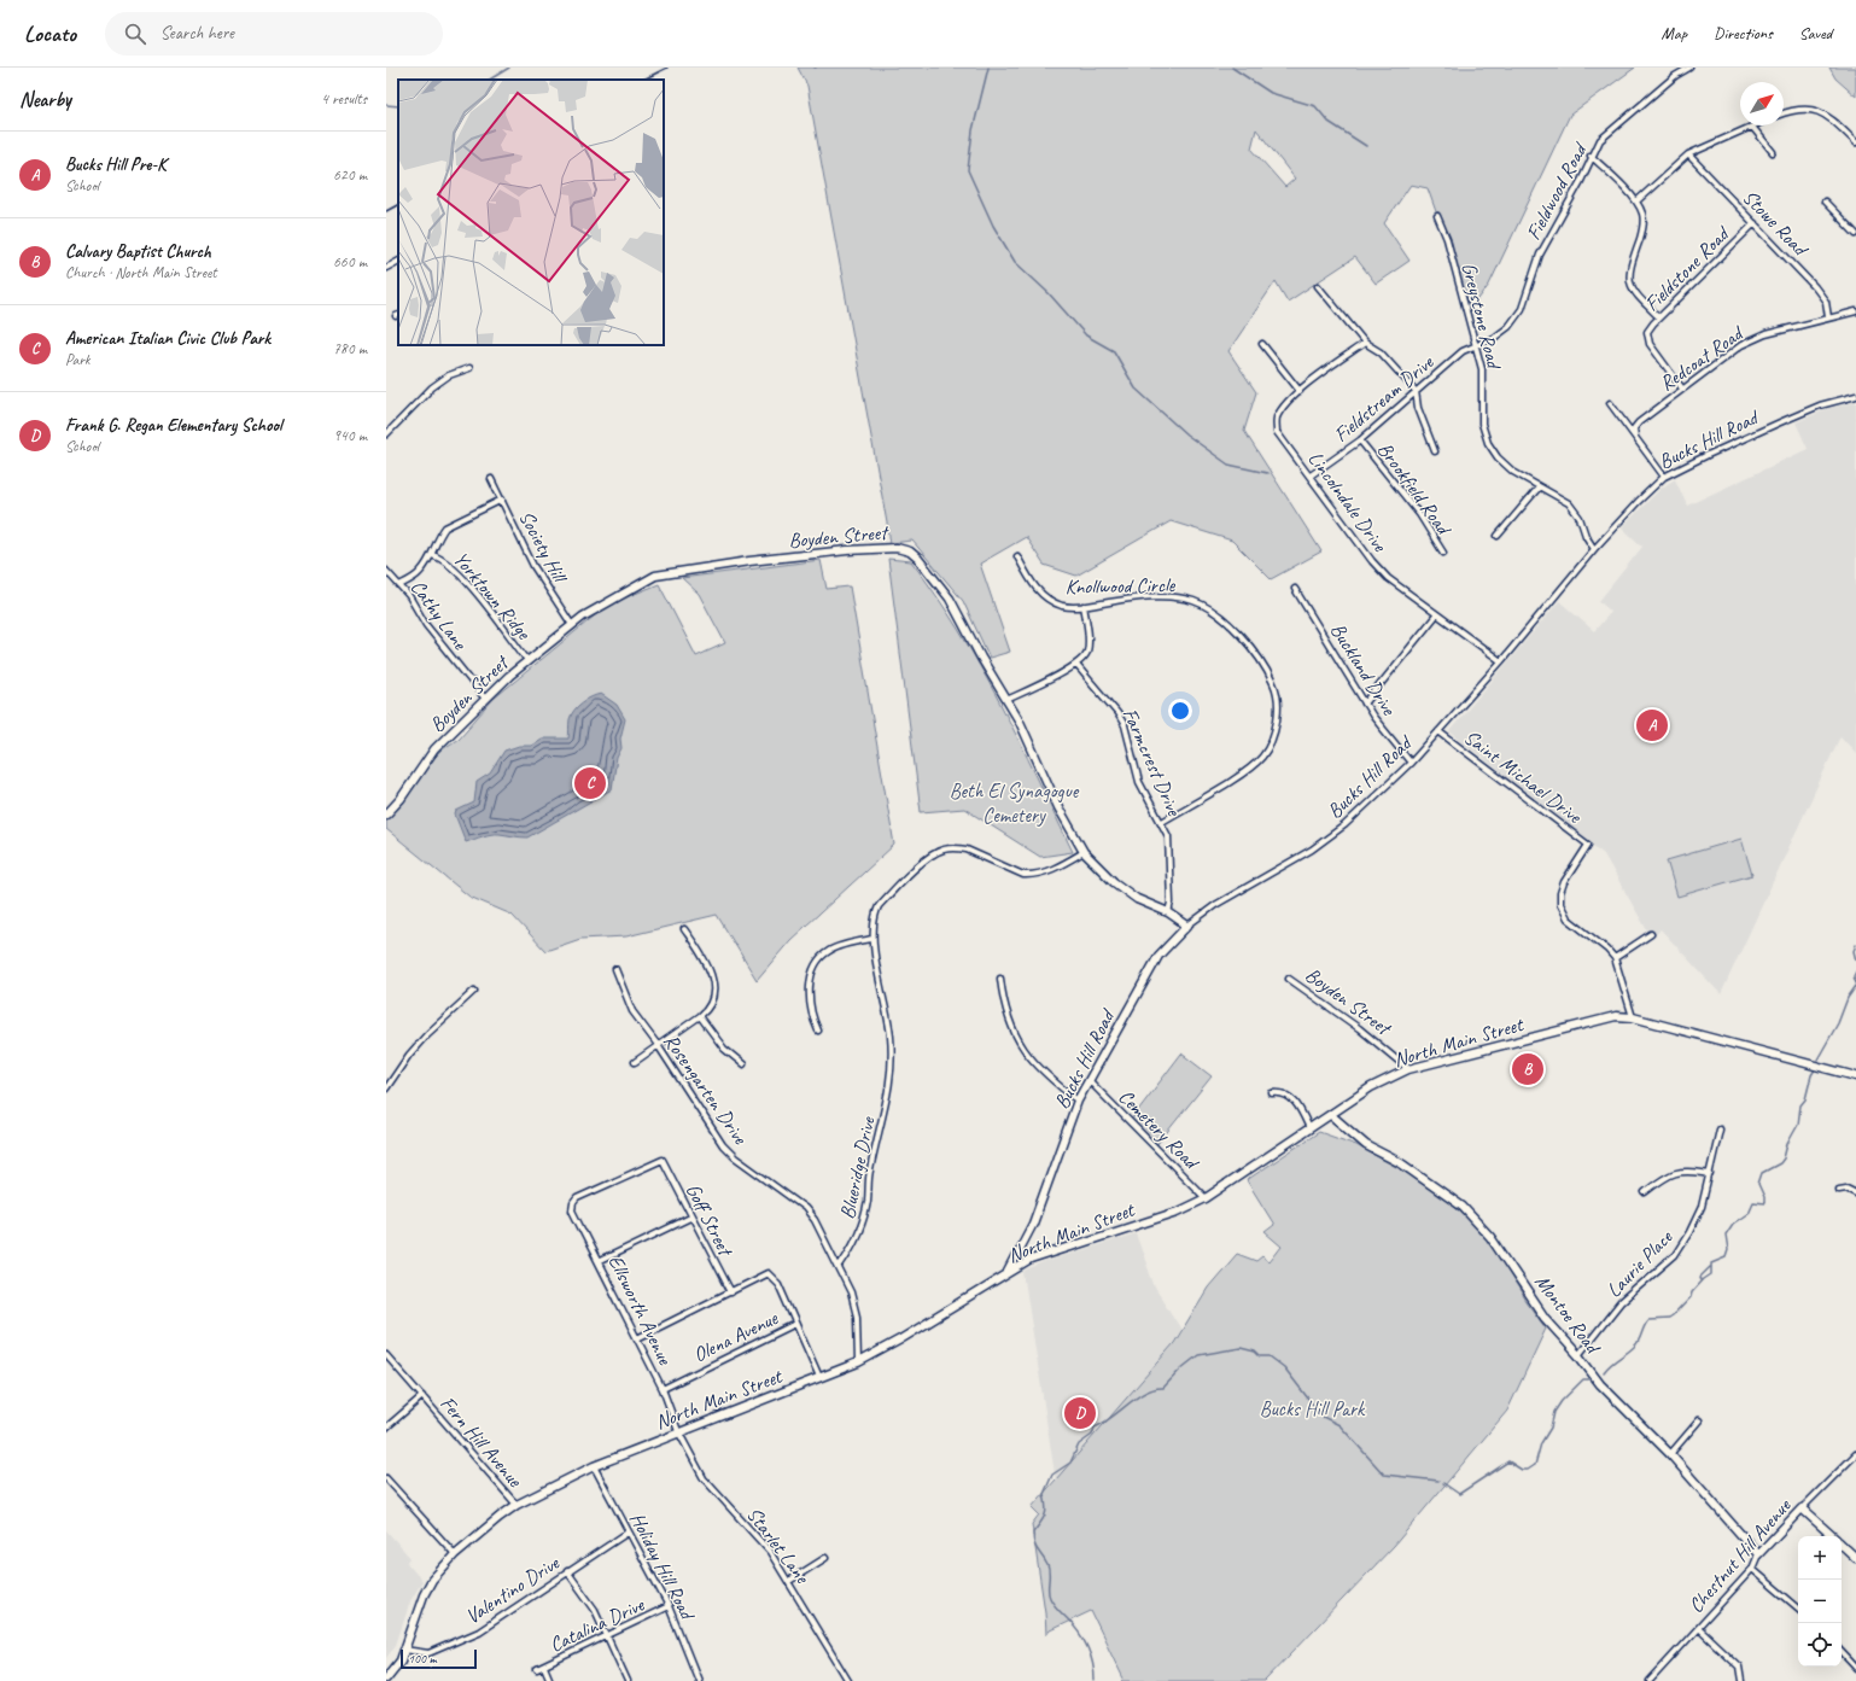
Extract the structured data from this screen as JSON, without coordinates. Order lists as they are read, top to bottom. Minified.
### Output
{"streets":{"street":["Fieldwood Road","Stowe Road","Fieldstone Road","Greystone Road","Redcoat Road","Fieldstream Drive","Bucks Hill Road","Brookfield Road","Lincolndale Drive","Boyden Street","Society Hill","Knollwood Circle","Yorktown Ridge","Cathy Lane","Buckland Drive","Farmcrest Drive","Saint Michael Drive","North Main Street","Rosengarten Drive","Cemetery Road","Blueridge Drive","Goff Street","Laurie Place","Ellsworth Avenue","Montoe Road","Olena Avenue","Fern Hill Avenue","Starlet Lane","Chestnut Hill Avenue","Holiday Hill Road","Valentino Drive","Catalina Drive"]},"crossings":[["Fieldwood Road","Greystone Road"],["Fieldwood Road","Fieldstream Drive"],["Stowe Road","Fieldstone Road"],["Stowe Road","Redcoat Road"],["Fieldstone Road","Redcoat Road"],["Greystone Road","Fieldstream Drive"],["Greystone Road","Bucks Hill Road"],["Fieldstream Drive","Brookfield Road"],["Fieldstream Drive","Lincolndale Drive"],["Bucks Hill Road","Lincolndale Drive"],["Bucks Hill Road","Boyden Street"],["Bucks Hill Road","Buckland Drive"],["Bucks Hill Road","Saint Michael Drive"],["Bucks Hill Road","North Main Street"],["Bucks Hill Road","Cemetery Road"],["Boyden Street","Society Hill"],["Boyden Street","Yorktown Ridge"],["Boyden Street","Cathy Lane"],["Boyden Street","Farmcrest Drive"],["Boyden Street","North Main Street"],["Boyden Street","Blueridge Drive"],["Knollwood Circle","Farmcrest Drive"],["North Main Street","Rosengarten Drive"],["North Main Street","Cemetery Road"],["North Main Street","Ellsworth Avenue"],["North Main Street","Montoe Road"],["North Main Street","Fern Hill Avenue"],["North Main Street","Starlet Lane"],["North Main Street","Holiday Hill Road"],["North Main Street","Valentino Drive"],["Rosengarten Drive","Blueridge Drive"],["Goff Street","Ellsworth Avenue"],["Laurie Place","Montoe Road"],["Ellsworth Avenue","Olena Avenue"],["Ellsworth Avenue","Starlet Lane"],["Montoe Road","Chestnut Hill Avenue"],["Holiday Hill Road","Valentino Drive"],["Holiday Hill Road","Catalina Drive"]],"parks":["Beth El Synagogue Cemetery","Bucks Hill Park"],"scale_bar":"100 m","north":"top right","page":{"header":"Locato","search":"Search here","nav":["Map","Directions","Saved"],"heading":["Nearby","4 results"],"list":[{"mark":"A","name":"Bucks Hill Pre-K","note":"School","value":"620 m"},{"mark":"B","name":"Calvary Baptist Church","note":"Church · North Main Street","value":"660 m"},{"mark":"C","name":"American Italian Civic Club Park","note":"Park","value":"780 m"},{"mark":"D","name":"Frank G. Regan Elementary School","note":"School","value":"940 m"}],"pins":["A","C","B","D"],"map_buttons":["+","−"],"scale":"100 m"}}
